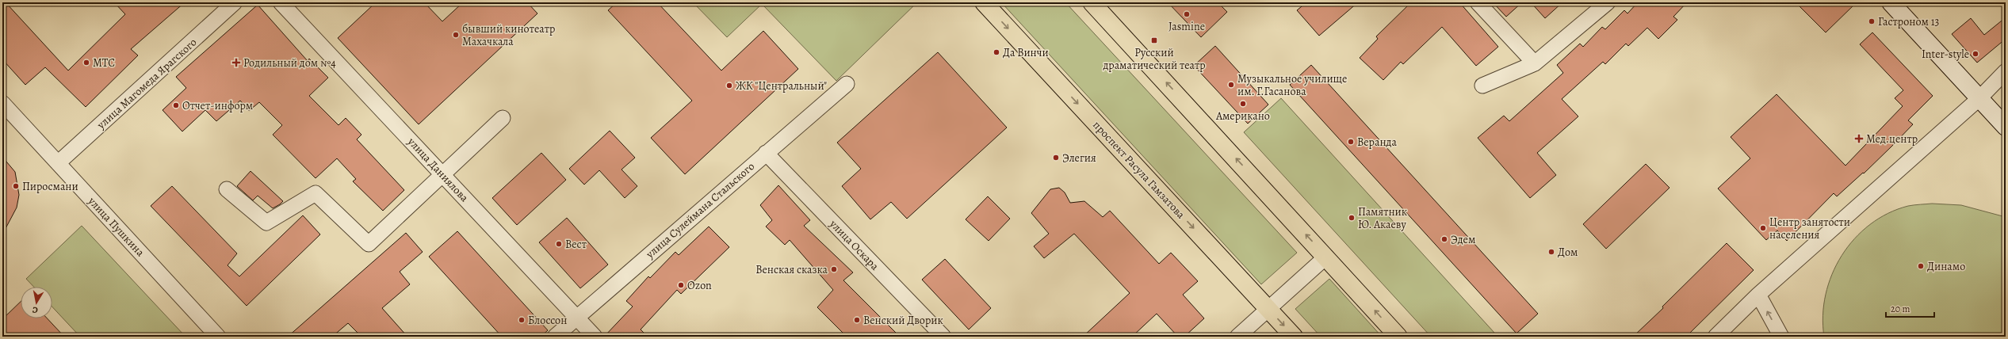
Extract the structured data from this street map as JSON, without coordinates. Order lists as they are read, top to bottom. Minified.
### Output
{"streets":{"main road":["проспект Расула Гамзатова"],"street":["улица Магомеда Ярагского","улица Даниялова","улица Сулеймана Стальского","улица Пушкина","улица Оскара"]},"crossings":[["улица Магомеда Ярагского","улица Пушкина"],["улица Даниялова","улица Сулеймана Стальского"],["улица Сулеймана Стальского","улица Оскара"]],"places":{"other":["Jasmine","Гастроном 13","бывший кинотеатр Махачкала","Да Винчи","Inter-style","МТС","Музыкальное училище им. Г.Гасанова","ЖК \"Центральный\"","Американо","Отчет-информ","Веранда","Элегия","Пиросмани","Памятник Ю. Акаеву","Центр занятости населения","Эдем","Вест","Дом","Динамо","Венская сказка","Ozon","Блоссон","Венский Дворик"],"transit":["Русский драматический театр"],"health":["Родильный дом №4","Мед.центр"]},"scale_bar":"20 m","north":"bottom"}
